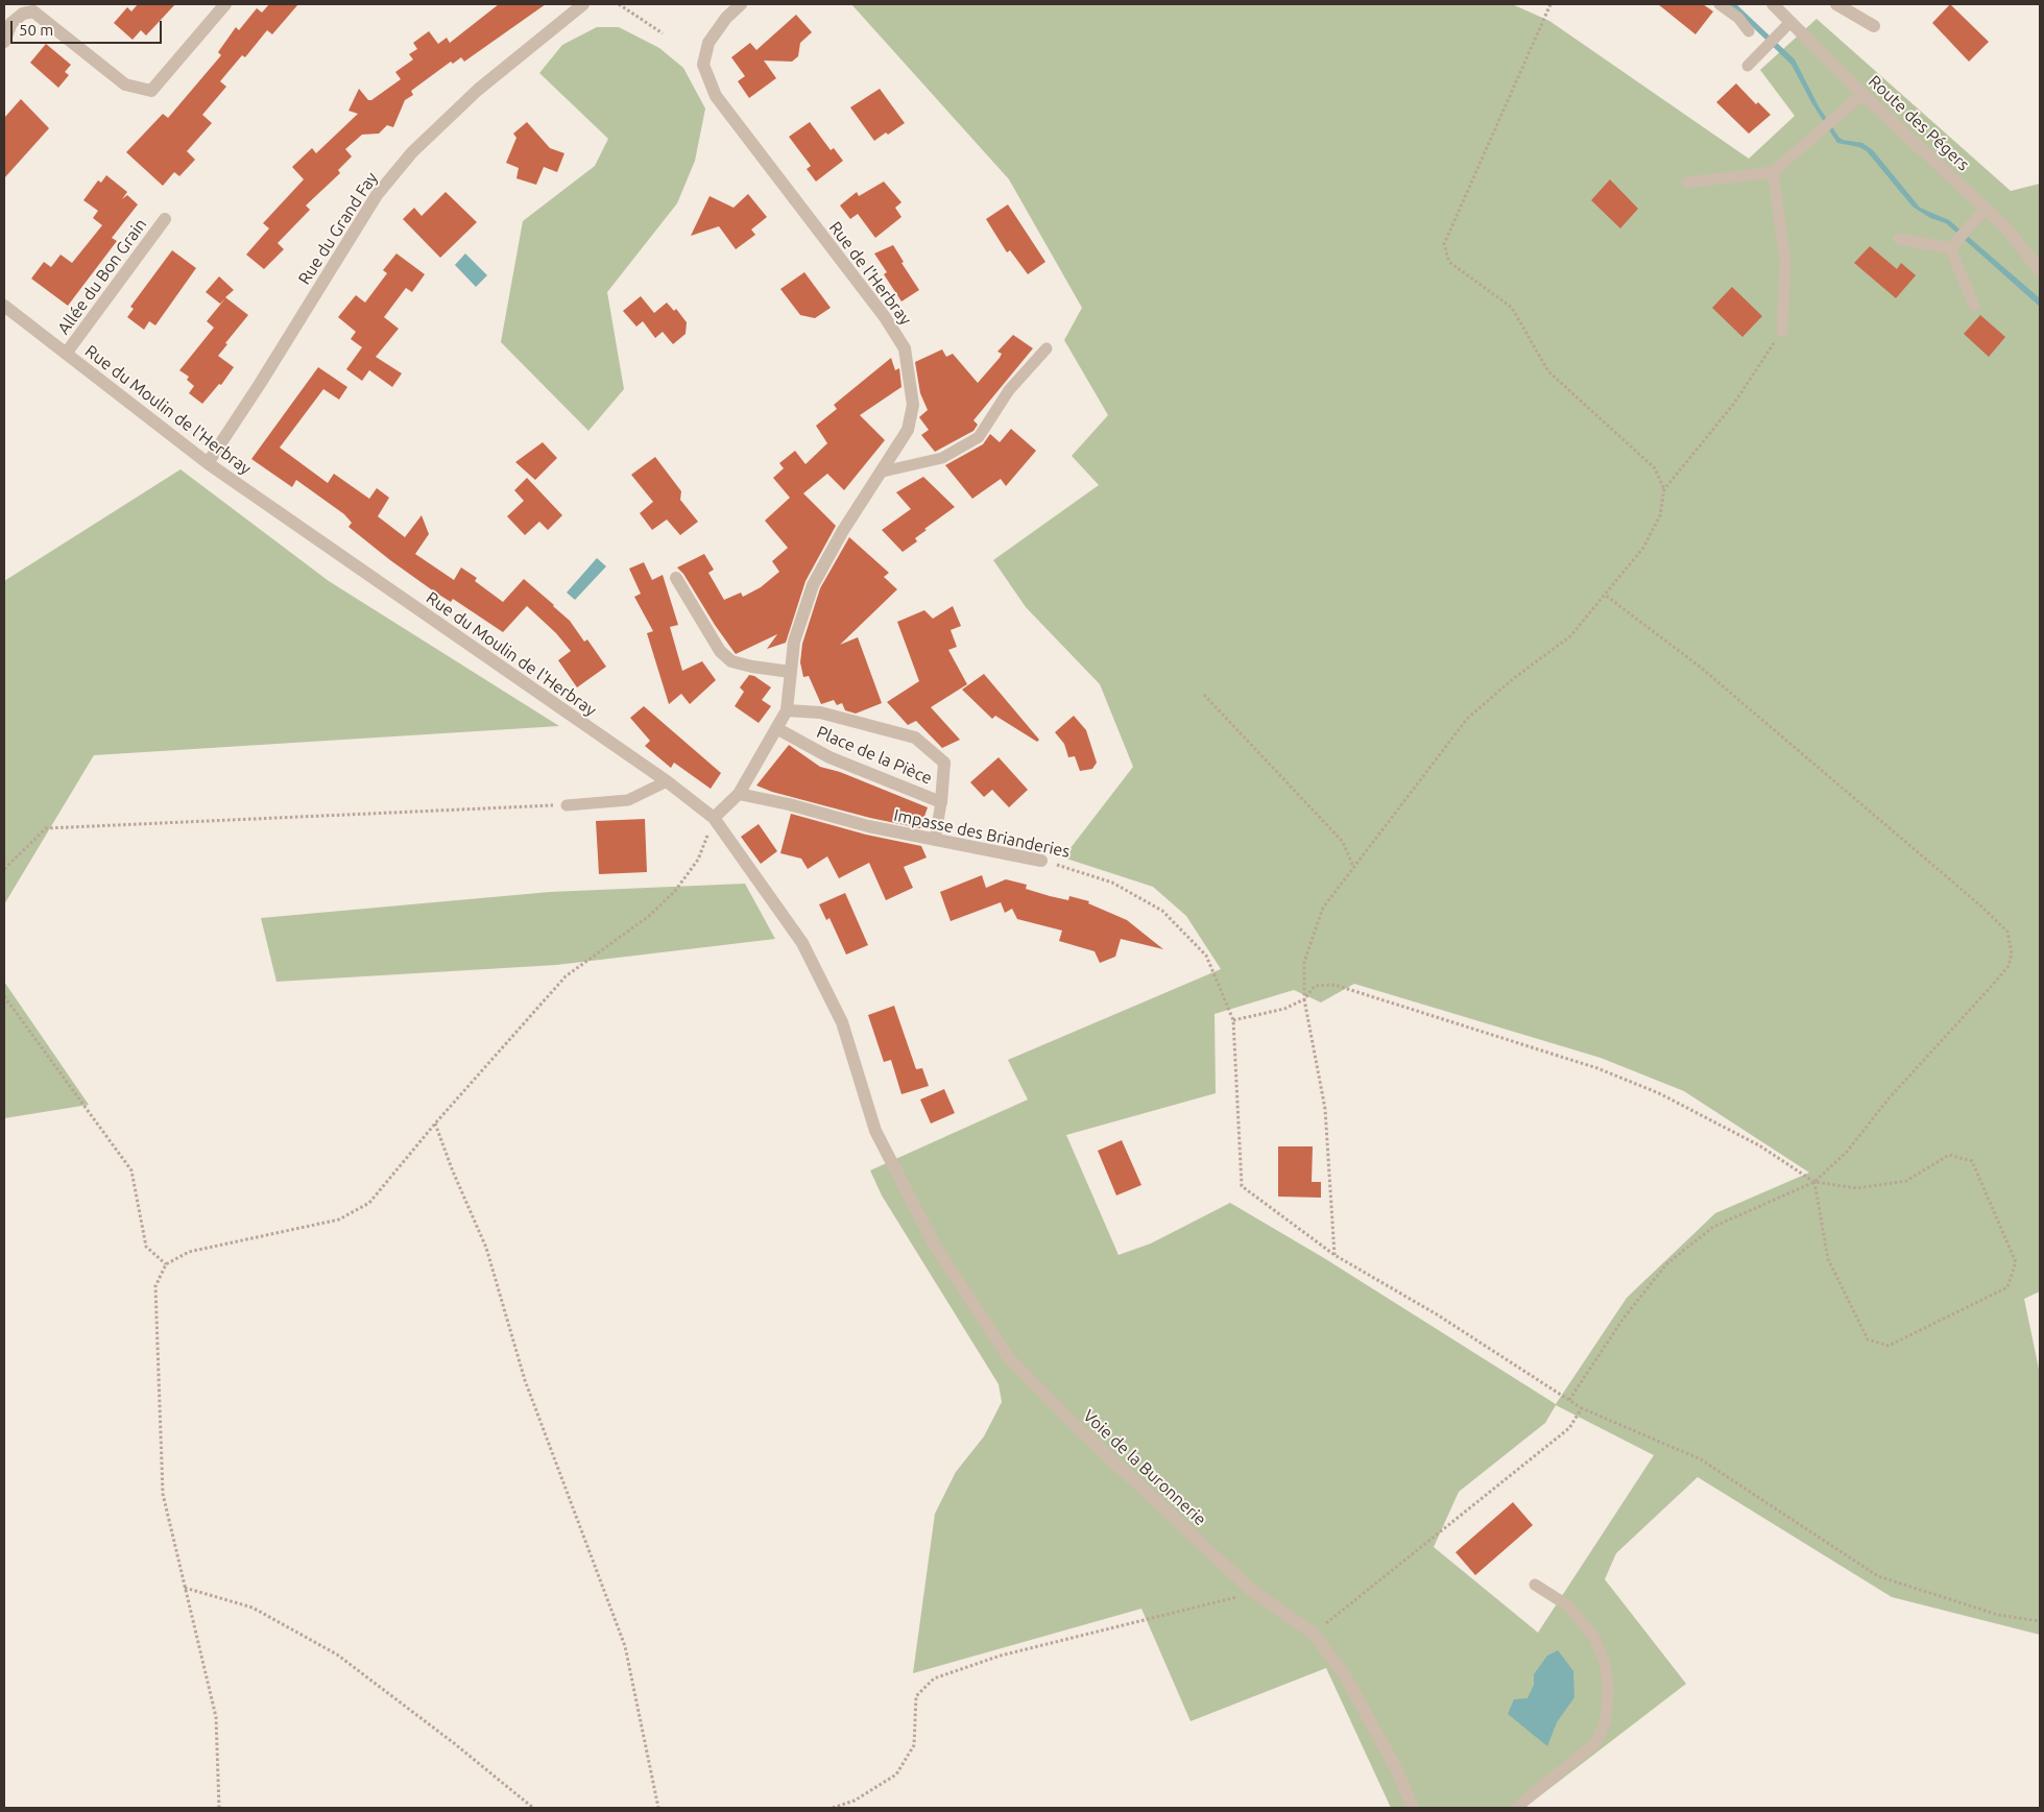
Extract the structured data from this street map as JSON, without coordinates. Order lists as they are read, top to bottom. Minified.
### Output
{"streets":{"street":["Route des Pégers","Rue du Grand Fay","Rue de l'Herbray","Allée du Bon Grain","Rue du Moulin de l'Herbray","Place de la Pièce","Impasse des Brianderies","Voie de la Buronnerie"]},"crossings":[["Rue du Grand Fay","Rue du Moulin de l'Herbray"],["Rue de l'Herbray","Rue du Moulin de l'Herbray"],["Rue de l'Herbray","Place de la Pièce"],["Rue de l'Herbray","Impasse des Brianderies"],["Allée du Bon Grain","Rue du Moulin de l'Herbray"],["Rue du Moulin de l'Herbray","Voie de la Buronnerie"]],"scale_bar":"50 m"}
